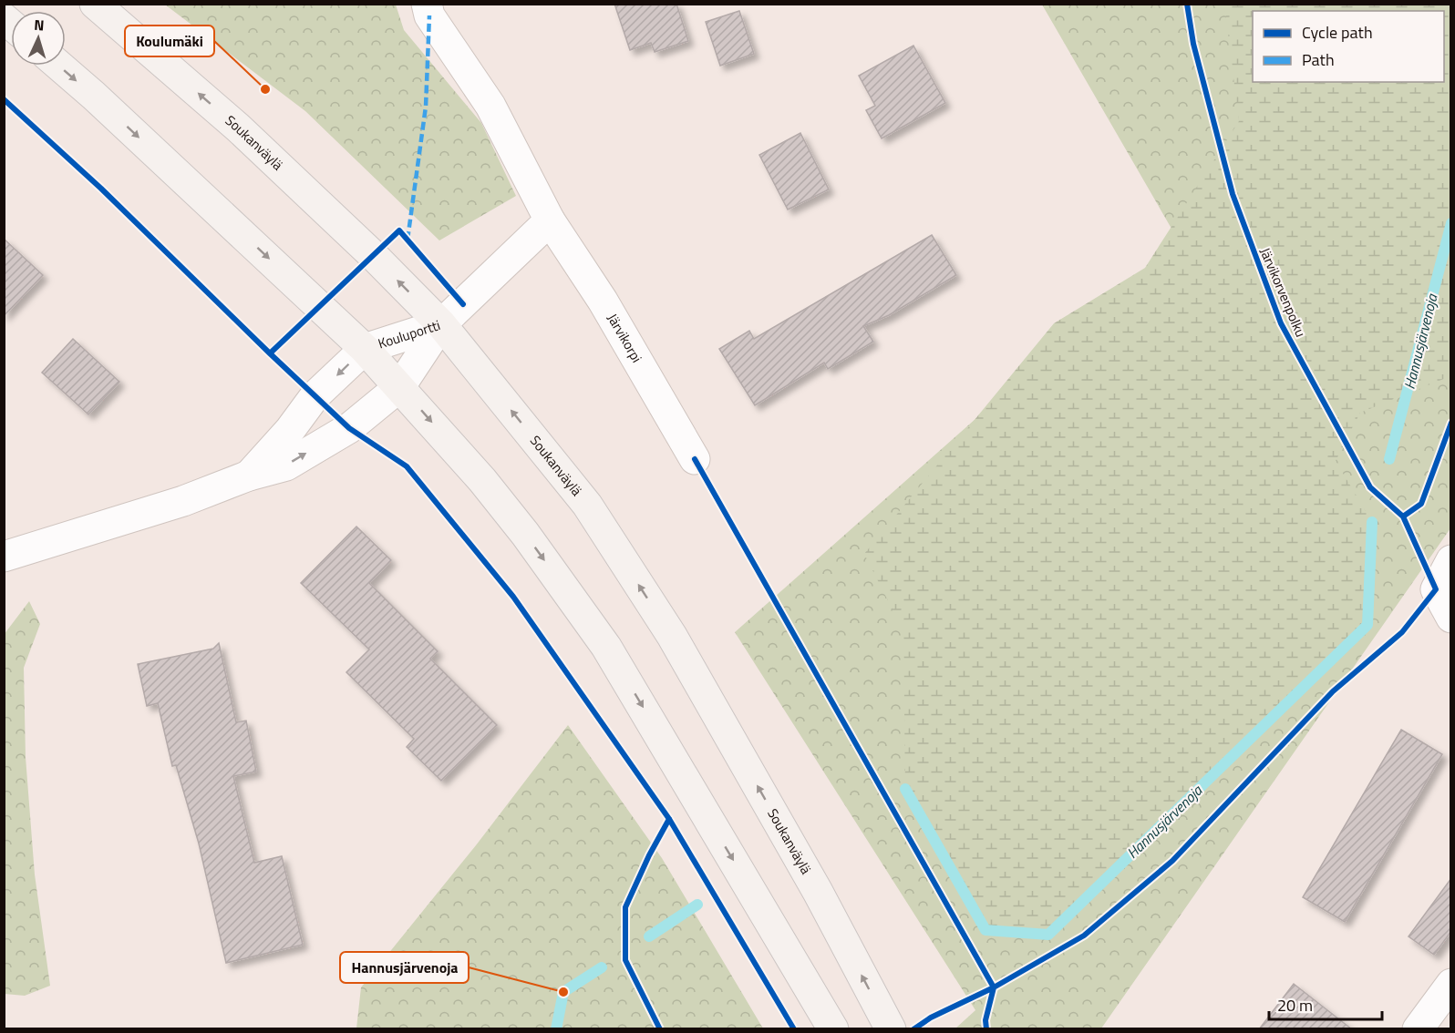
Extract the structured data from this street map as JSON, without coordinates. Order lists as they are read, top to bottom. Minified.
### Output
{"streets":{"main road":["Soukanväylä"],"street":["Kouluportti","Järvikorpi"],"cycle path":["Järvikorvenpolku"]},"crossings":[["Soukanväylä","Kouluportti"]],"water":["Hannusjärvenoja"],"places":["Koulumäki","Hannusjärvenoja"],"legend":["Cycle path","Path"],"scale_bar":"20 m","north":"top"}
